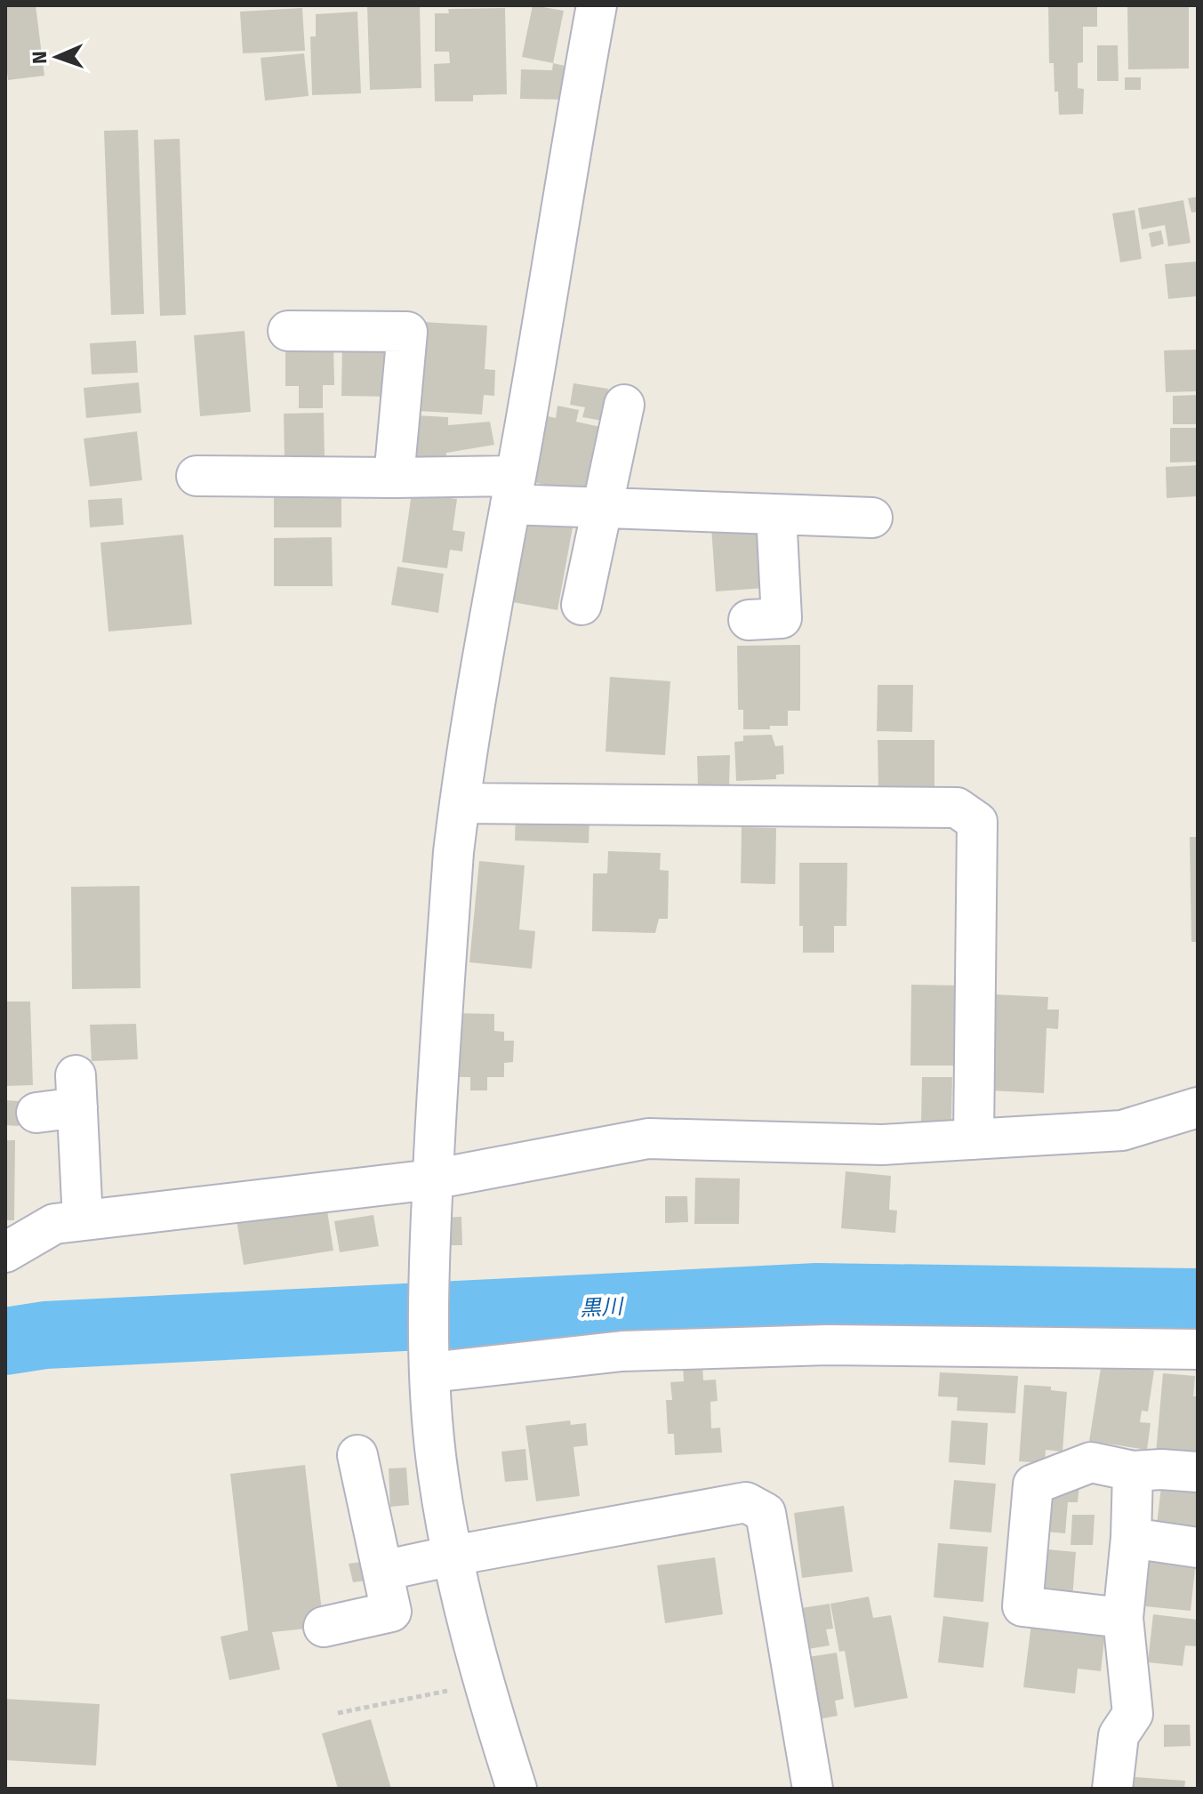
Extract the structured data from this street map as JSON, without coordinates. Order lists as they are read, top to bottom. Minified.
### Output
{"water":["黒川"],"north":"left"}
